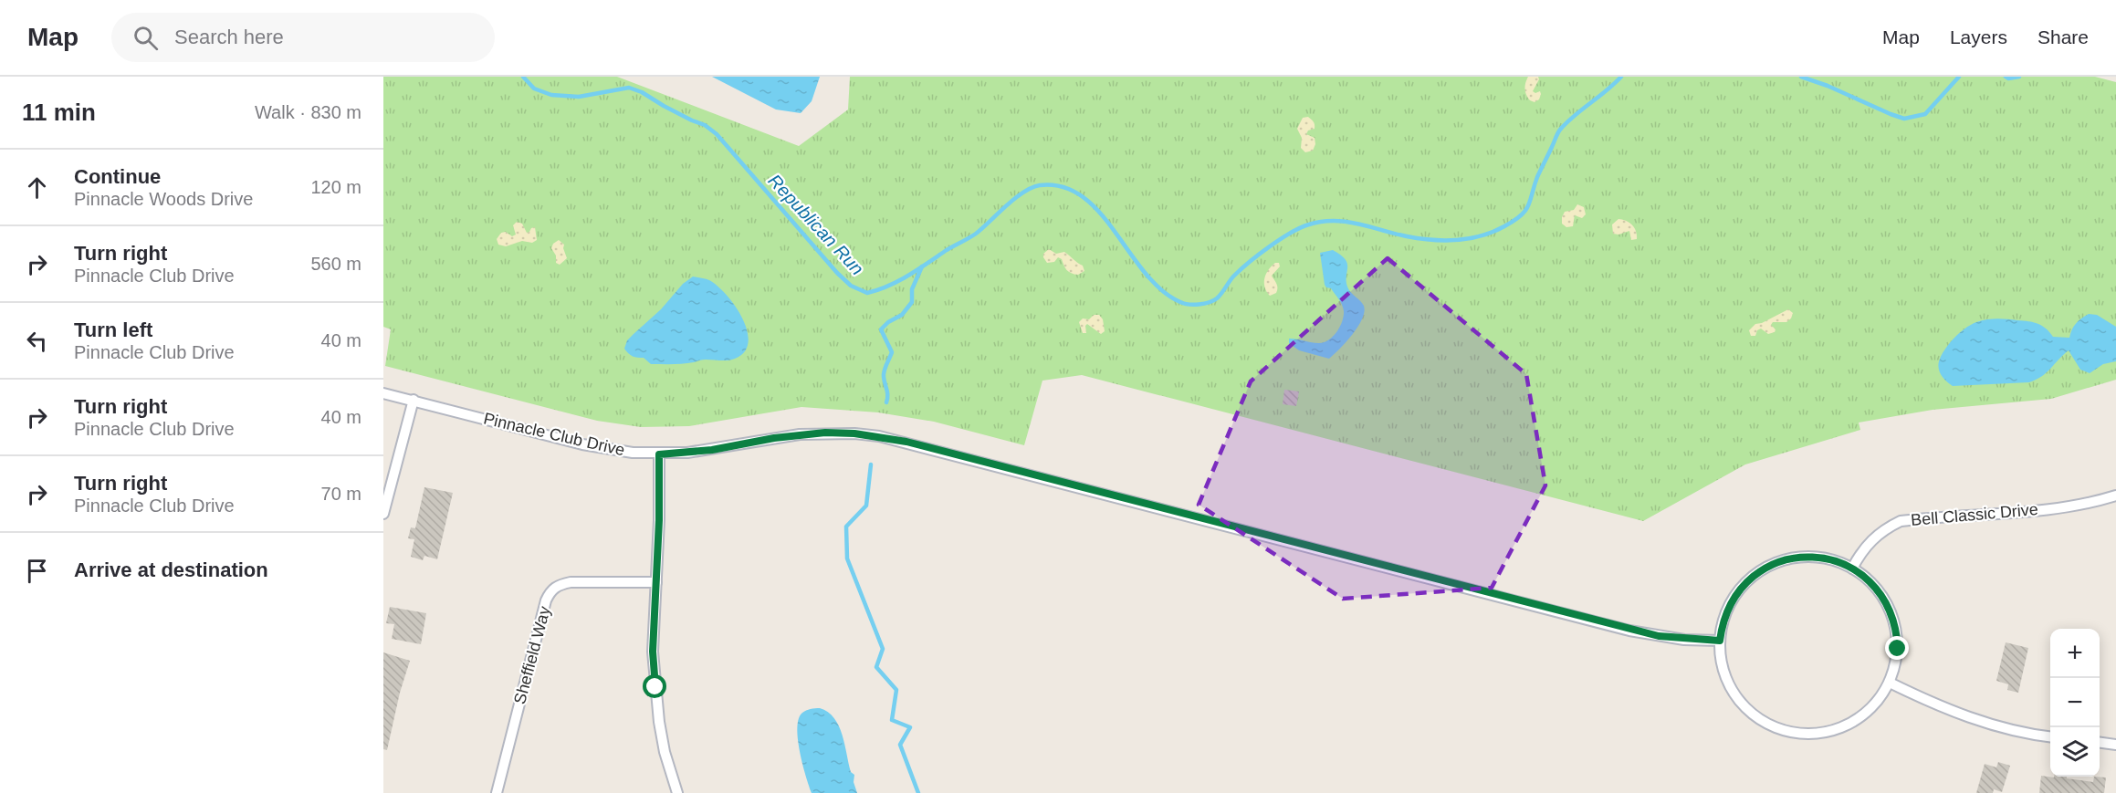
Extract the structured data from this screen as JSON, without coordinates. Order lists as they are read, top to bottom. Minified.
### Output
{"streets":{"street":["Pinnacle Club Drive","Bell Classic Drive","Sheffield Way"]},"crossings":[["Pinnacle Club Drive","Bell Classic Drive"]],"water":["Republican Run"],"page":{"header":"Map","search":"Search here","nav":["Map","Layers","Share"],"heading":["11 min","Walk · 830 m"],"list":[["Continue","Pinnacle Woods Drive","120 m"],["Turn right","Pinnacle Club Drive","560 m"],["Turn left","Pinnacle Club Drive","40 m"],["Turn right","Pinnacle Club Drive","40 m"],["Turn right","Pinnacle Club Drive","70 m"],"Arrive at destination"],"map_buttons":["+","−"]}}
